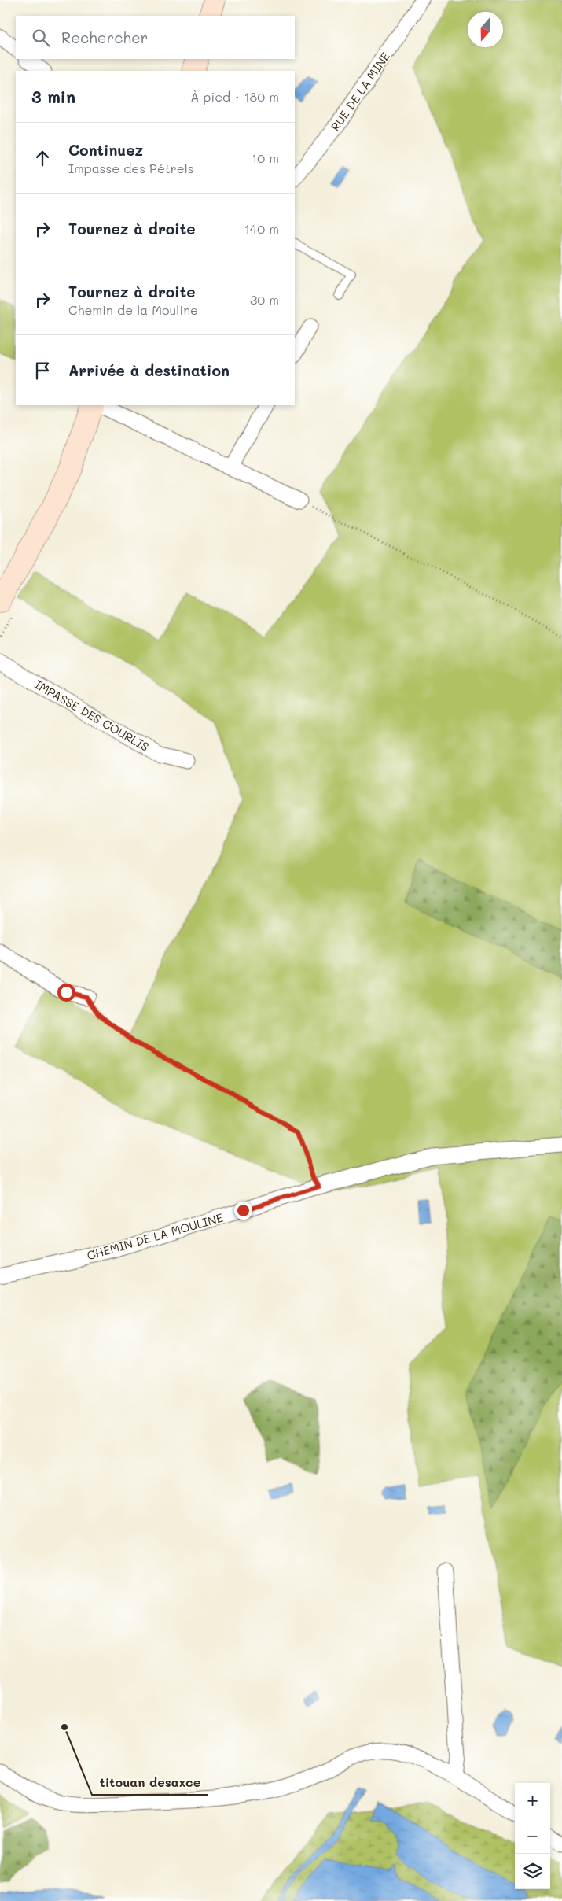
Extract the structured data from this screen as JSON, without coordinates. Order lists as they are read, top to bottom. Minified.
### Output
{"streets":{"street":["RUE DE LA MINE","IMPASSE DES COURLIS","CHEMIN DE LA MOULINE"]},"places":["titouan desaxce"],"north":"bottom","page":{"search":"Rechercher","heading":["3 min","À pied · 180 m"],"list":[["Continuez","Impasse des Pétrels","10 m"],["Tournez à droite","140 m"],["Tournez à droite","Chemin de la Mouline","30 m"],"Arrivée à destination"],"map_buttons":["+","−"]}}
